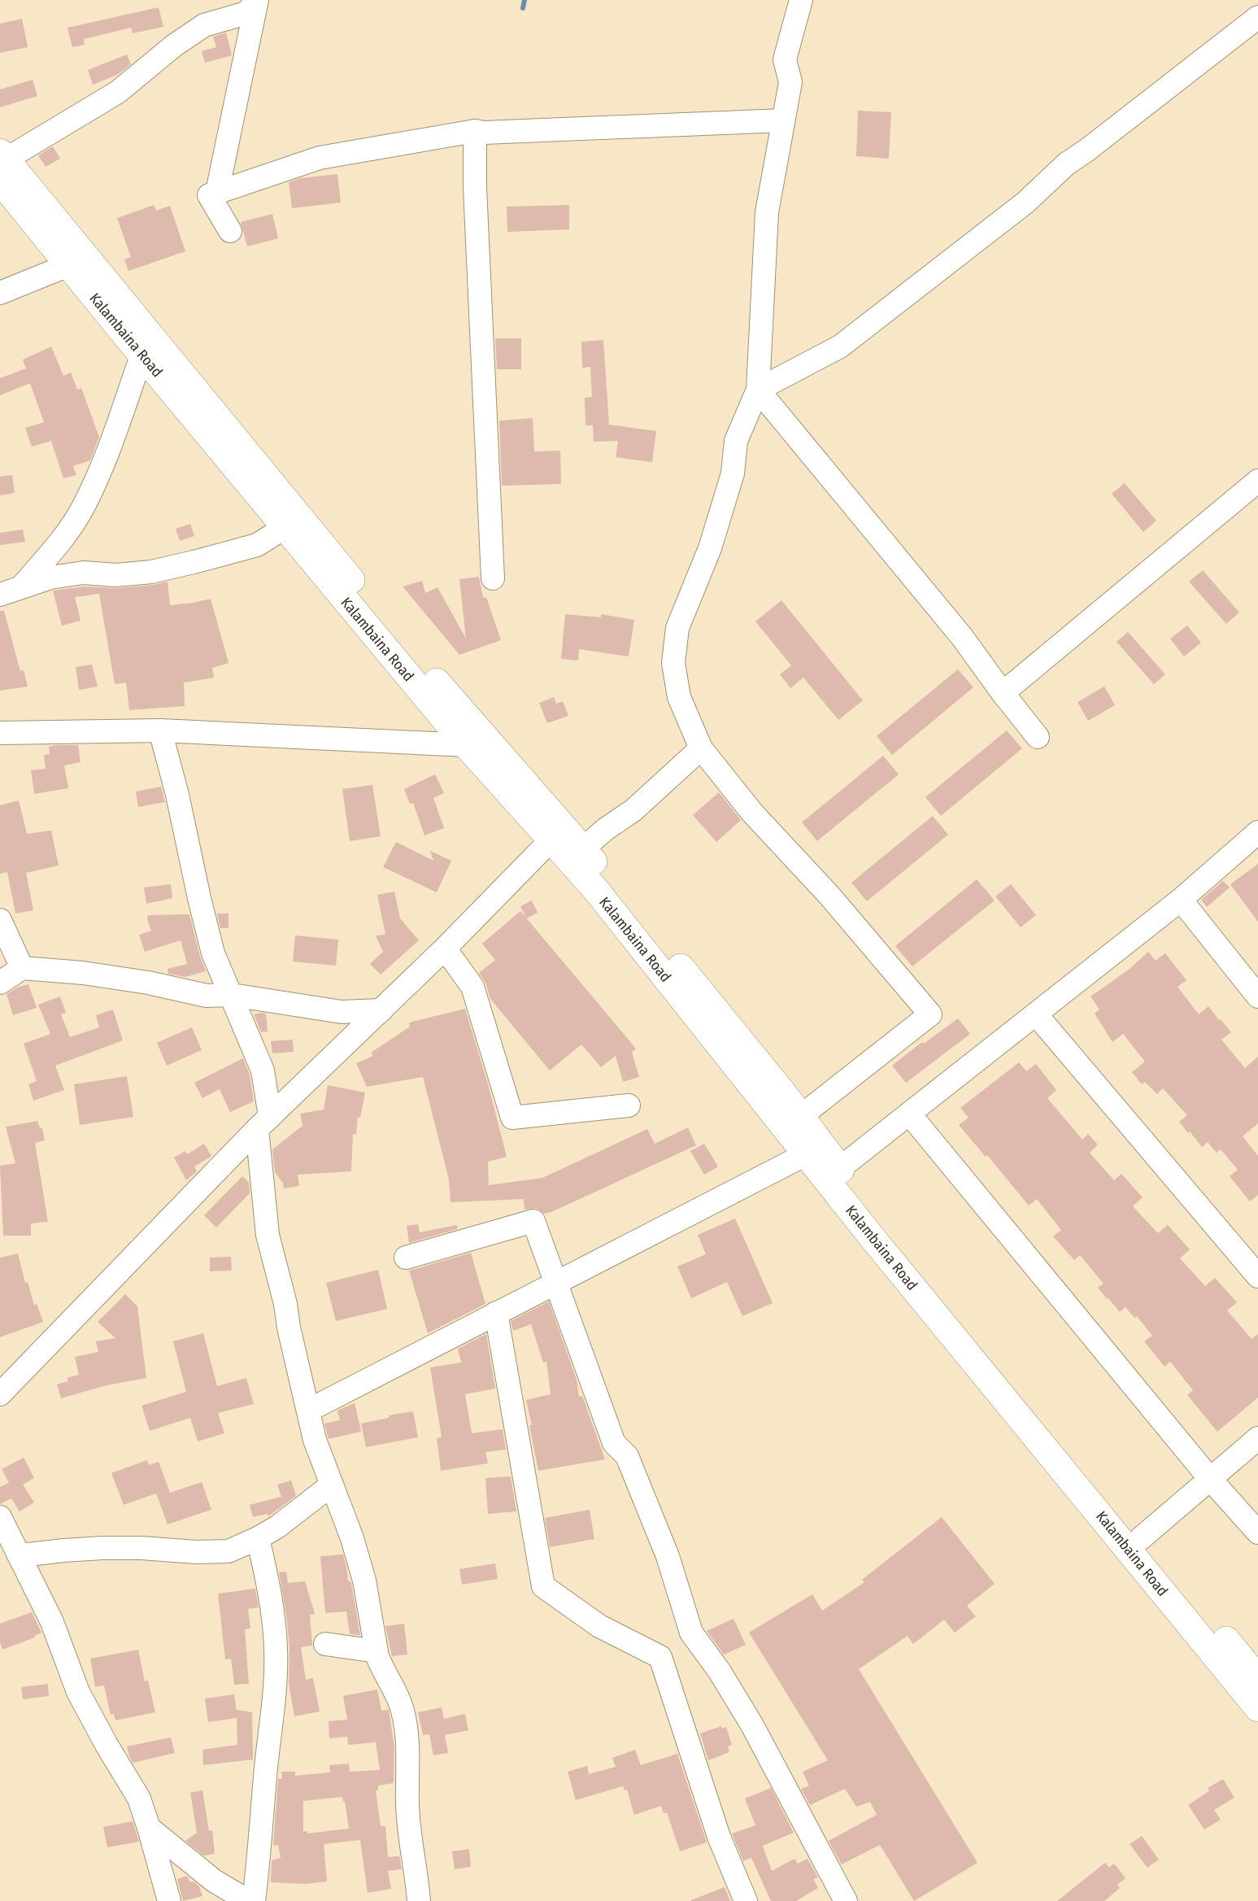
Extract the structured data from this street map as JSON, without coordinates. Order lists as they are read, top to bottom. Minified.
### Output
{"streets":{"main road":["Kalambaina Road"]}}
